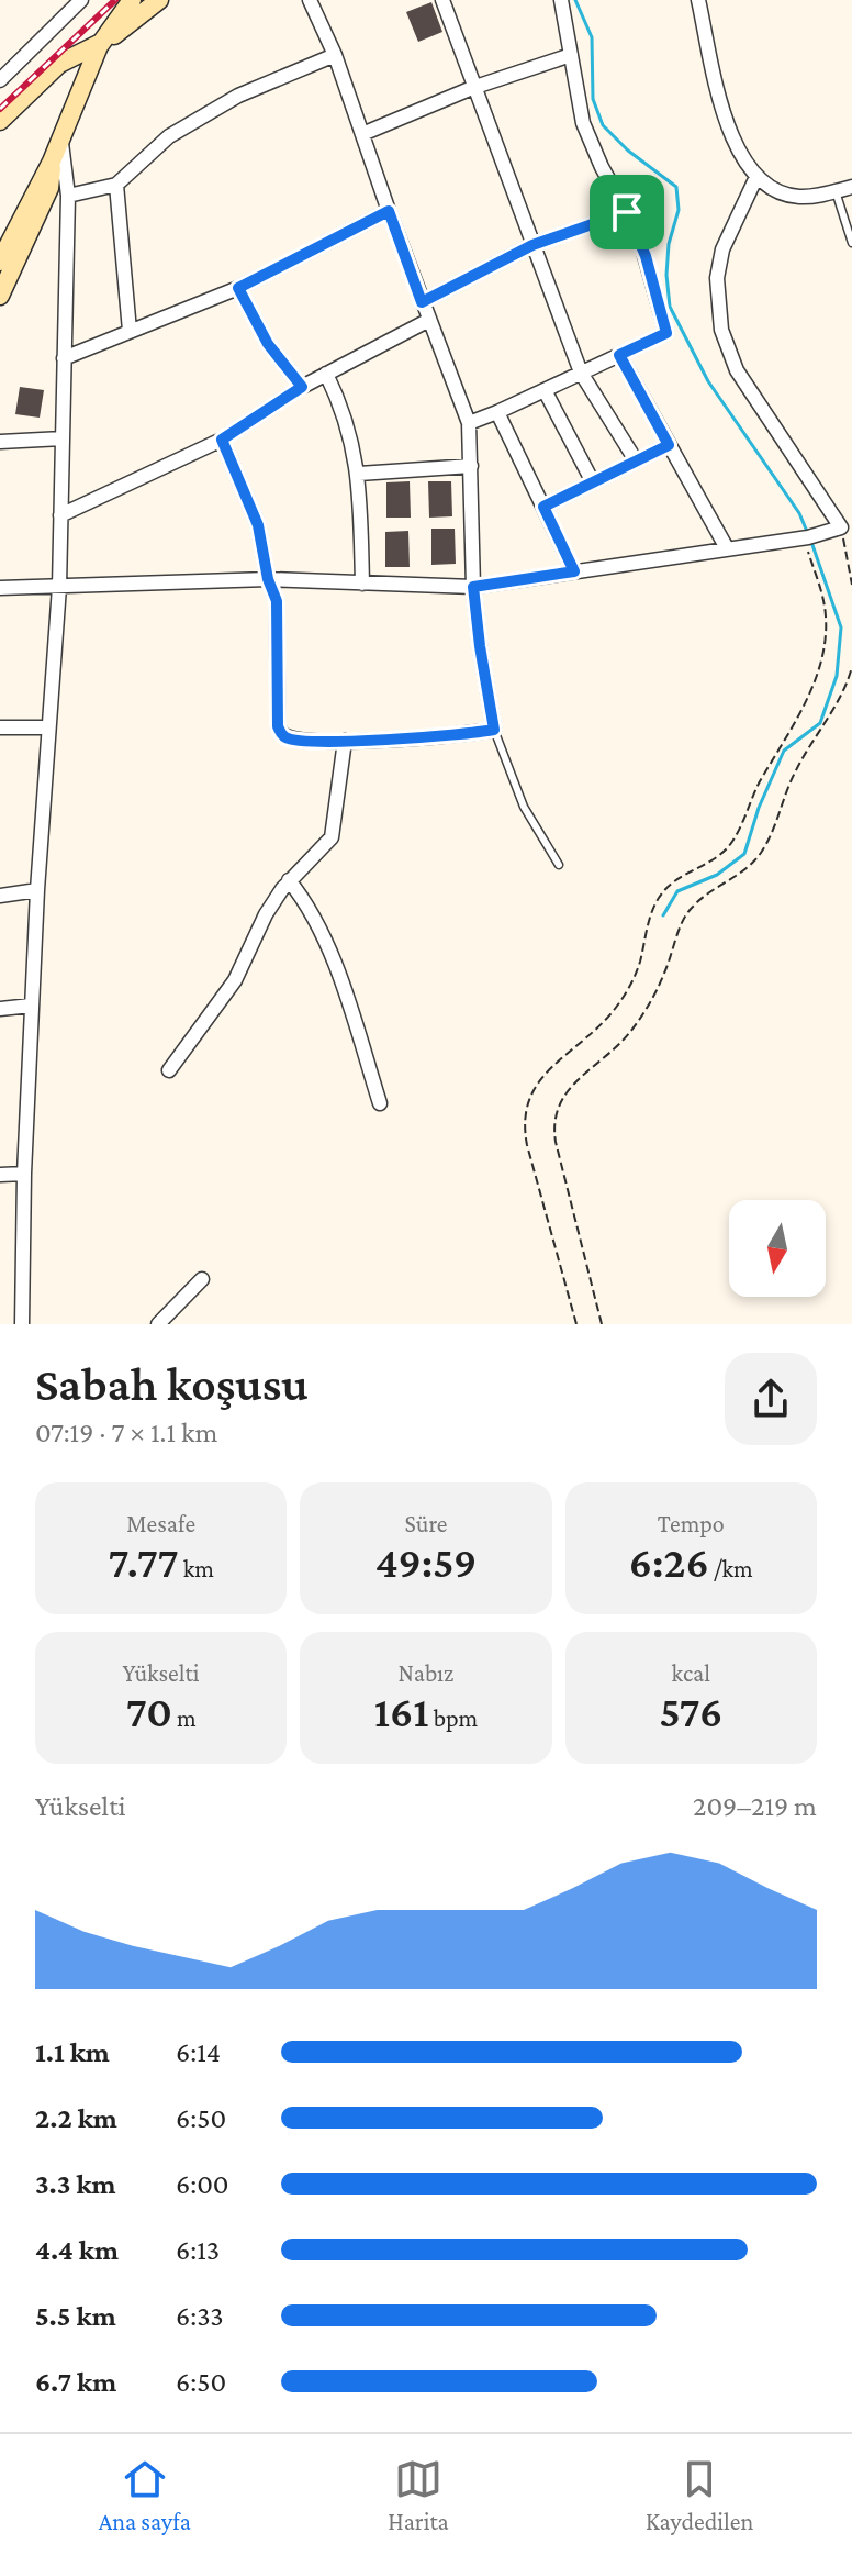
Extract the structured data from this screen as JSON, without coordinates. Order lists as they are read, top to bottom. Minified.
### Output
{"north":"bottom","page":{"heading":["Sabah koşusu","07:19 · 7 × 1.1 km"],"stats":[["Mesafe","7.77 km"],["Süre","49:59"],["Tempo","6:26 /km"],["Yükselti","70 m"],["Nabız","161 bpm"],["kcal","576"]],"chart":["Yükselti","209–219 m"],"list":[{"name":"1.1 km","note":"6:14"},{"name":"2.2 km","note":"6:50"},{"name":"3.3 km","note":"6:00"},{"name":"4.4 km","note":"6:13"},{"name":"5.5 km","note":"6:33"},{"name":"6.7 km","note":"6:50"}],"tabs":["Ana sayfa","Harita","Kaydedilen"]}}
